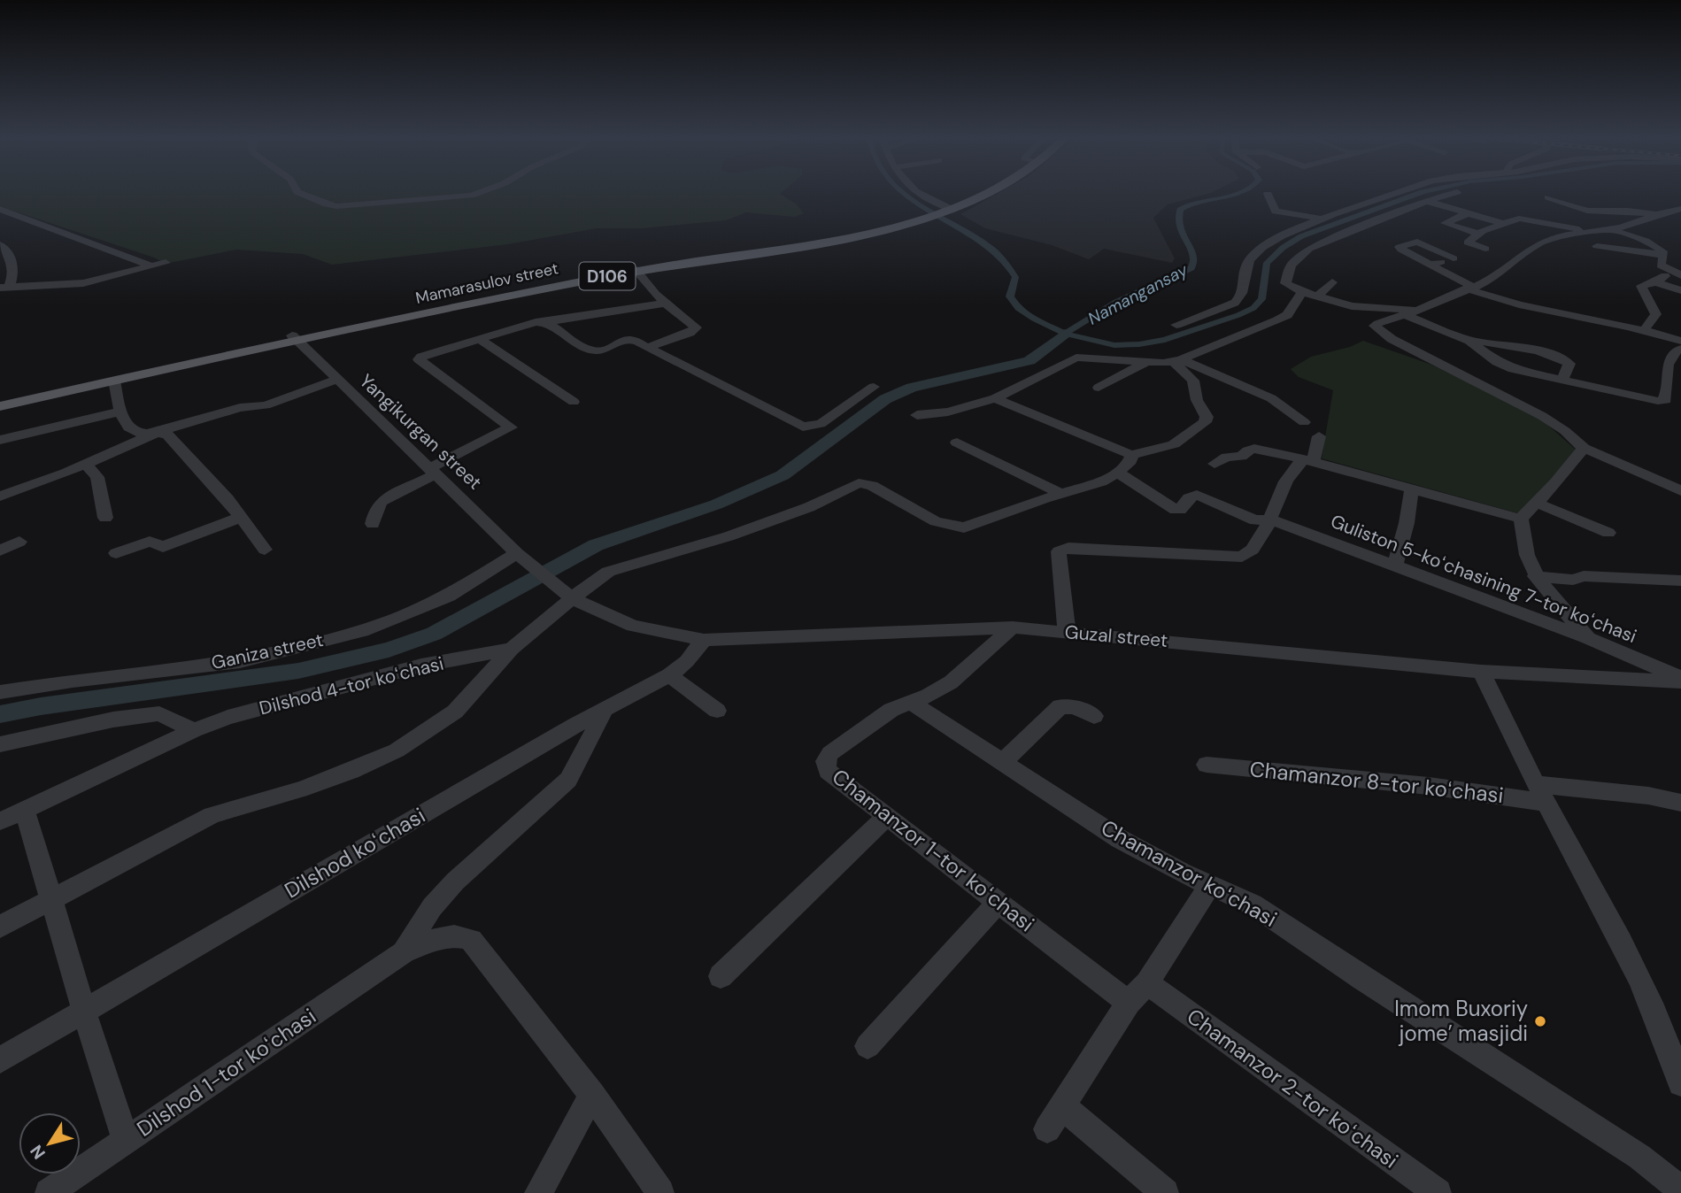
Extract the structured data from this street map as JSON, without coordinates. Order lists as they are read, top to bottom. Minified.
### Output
{"streets":{"main road":["D106","Mamarasulov street"],"street":["Yangikurgan street","Guliston 5-koʻchasining 7-tor koʻchasi","Guzal street","Ganiza street","Dilshod 4-tor koʻchasi","Chamanzor 8-tor koʻchasi","Chamanzor 1-tor koʻchasi","Dilshod koʻchasi","Chamanzor koʻchasi","Dilshod 1-tor koʻchasi","Chamanzor 2-tor koʻchasi"]},"crossings":[["D106","Mamarasulov street"],["D106","Yangikurgan street"],["Mamarasulov street","Yangikurgan street"],["Yangikurgan street","Guzal street"],["Yangikurgan street","Ganiza street"],["Guliston 5-koʻchasining 7-tor koʻchasi","Guzal street"],["Guzal street","Dilshod koʻchasi"],["Chamanzor 1-tor koʻchasi","Chamanzor koʻchasi"]],"water":["Namangansay"],"places":["Imom Buxoriy jome’ masjidi"],"north":"bottom left"}
